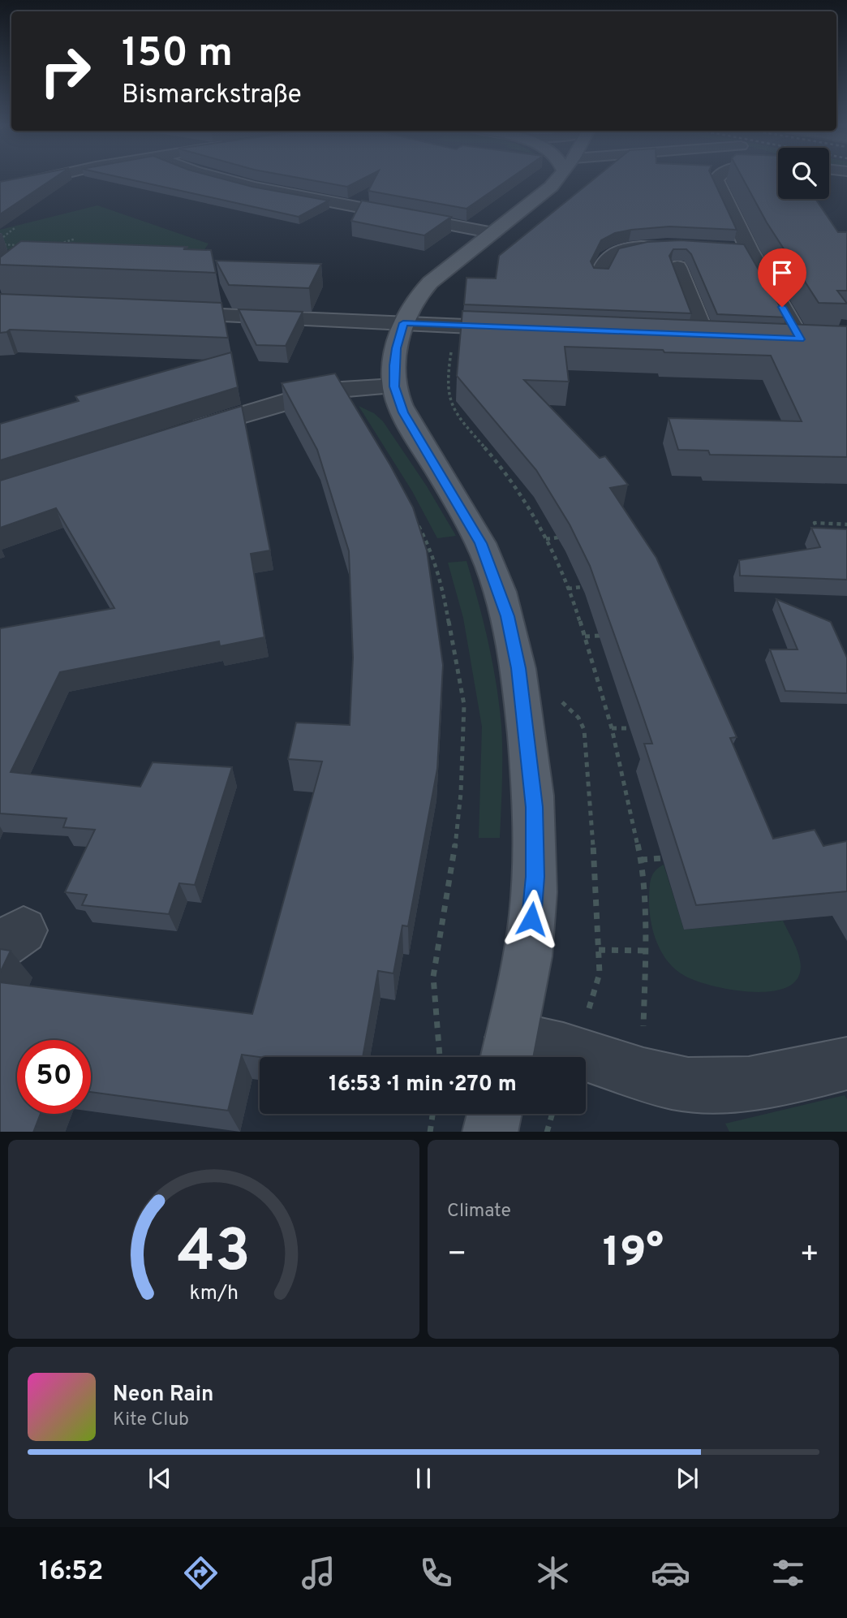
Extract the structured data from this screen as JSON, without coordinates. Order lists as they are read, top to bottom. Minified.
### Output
{"page":{"turn":["150 m","Bismarckstraße"],"limit":"50","trip":"16:53 · 1 min · 270 m","tile":"Climate","heat":["−","19°","+"],"song":["Neon Rain","Kite Club"],"tabs":"16:52","gauge":["43","km/h"]}}
